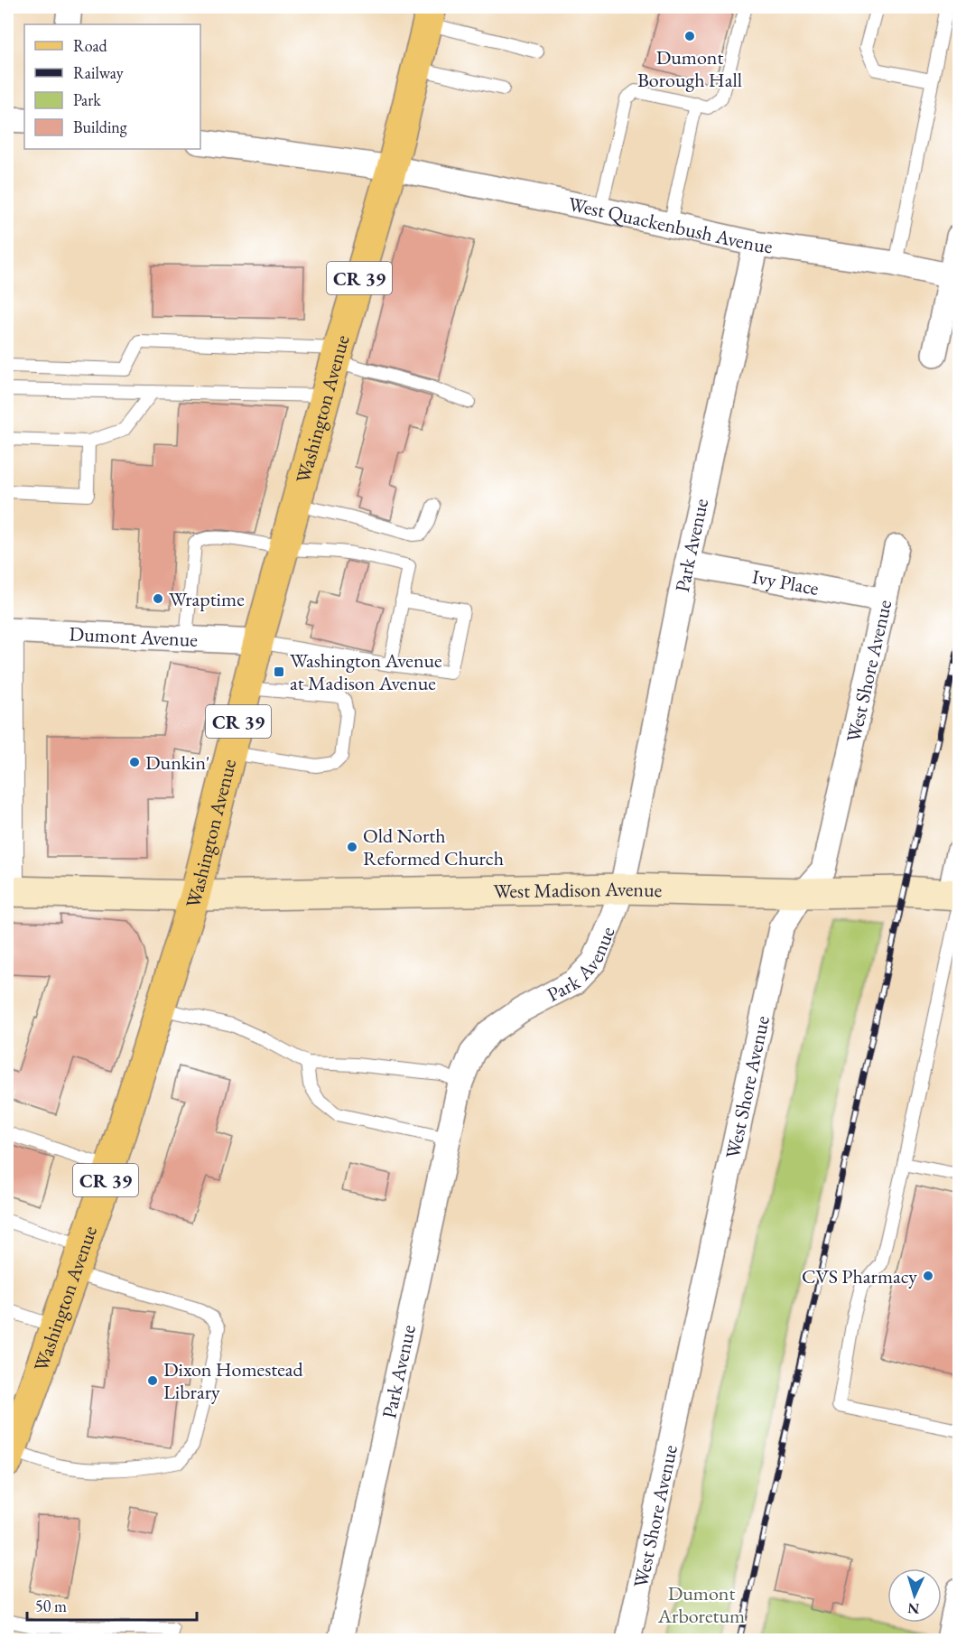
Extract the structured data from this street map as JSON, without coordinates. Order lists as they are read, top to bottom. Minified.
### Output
{"streets":{"main road":["CR 39","Washington Avenue","West Madison Avenue"],"street":["West Quackenbush Avenue","Park Avenue","Ivy Place","Dumont Avenue","West Shore Avenue"]},"crossings":[["West Quackenbush Avenue","Washington Avenue"],["West Quackenbush Avenue","Park Avenue"],["Washington Avenue","Dumont Avenue"],["Washington Avenue","West Madison Avenue"],["Park Avenue","Ivy Place"],["Park Avenue","West Madison Avenue"],["Ivy Place","West Shore Avenue"],["West Shore Avenue","West Madison Avenue"]],"parks":["Dumont Arboretum"],"places":{"other":["Dumont Borough Hall","Wraptime","Dunkin'","Old North Reformed Church","CVS Pharmacy","Dixon Homestead Library"],"transit":["Washington Avenue at Madison Avenue"]},"legend":["Road","Railway","Park","Building"],"scale_bar":"50 m","north":"bottom"}
